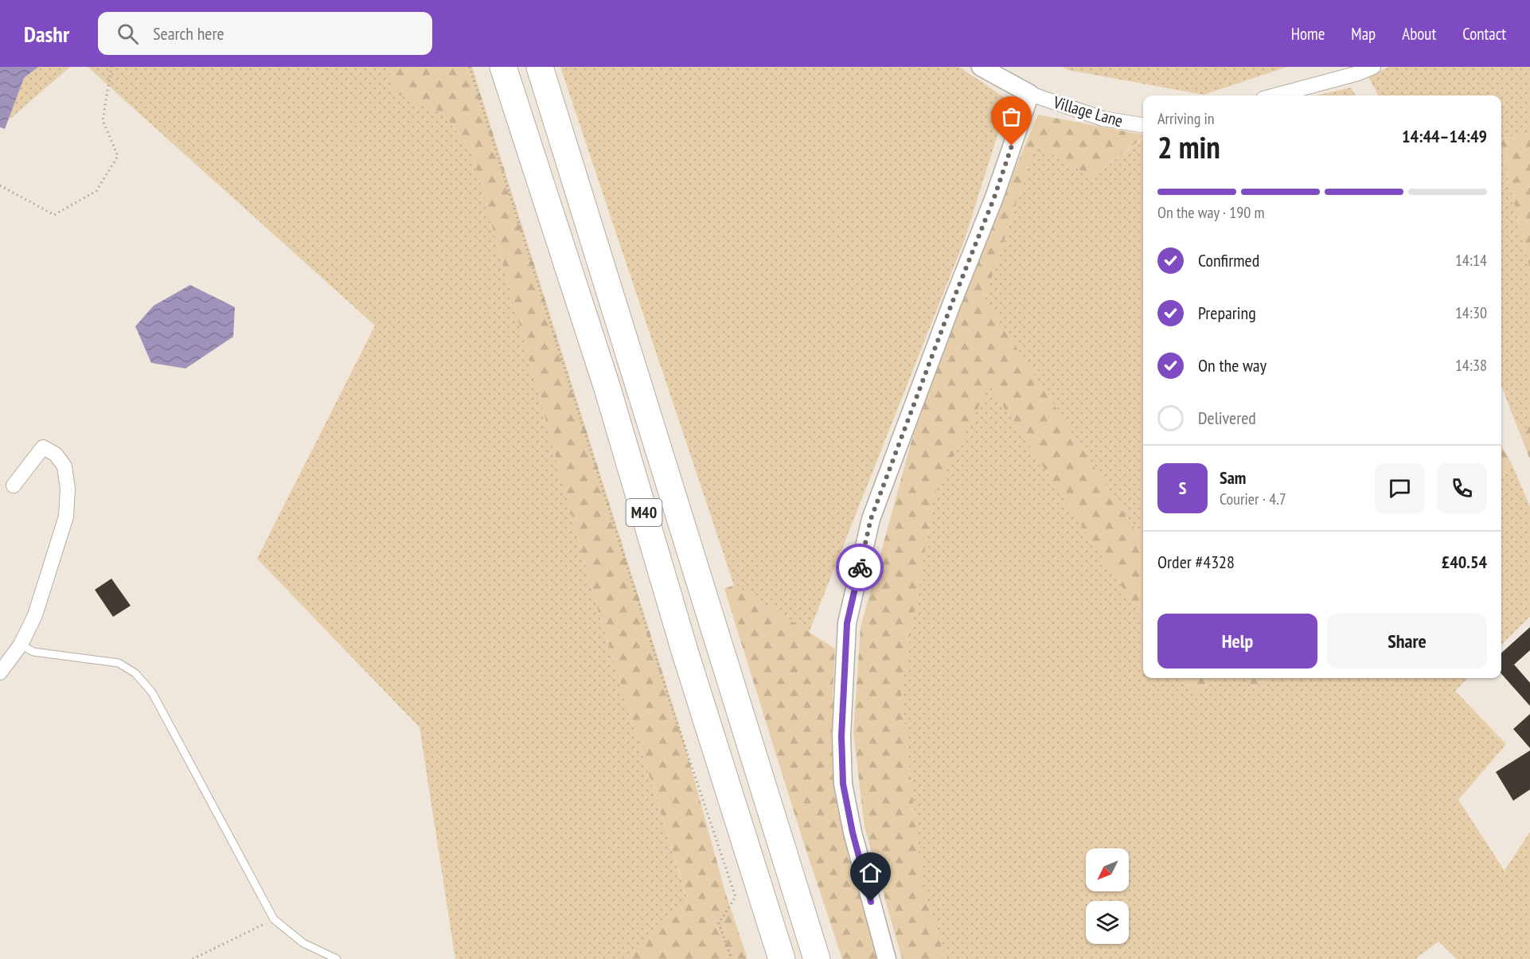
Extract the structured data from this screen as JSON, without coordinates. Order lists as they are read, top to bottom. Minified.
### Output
{"streets":{"highway":["M40"],"street":["Village Lane"]},"north":"bottom left","page":{"header":"Dashr","search":"Search here","nav":["Home","Map","About","Contact"],"heading":["2 min","Arriving in","14:44–14:49"],"panel":["Sam","Courier · 4.7","Order #4328","£40.54"],"bar":"On the way · 190 m","list":[["Confirmed","14:14"],["Preparing","14:30"],["On the way","14:38"],"Delivered"],"round":"S","buttons":["Help","Share"]}}
